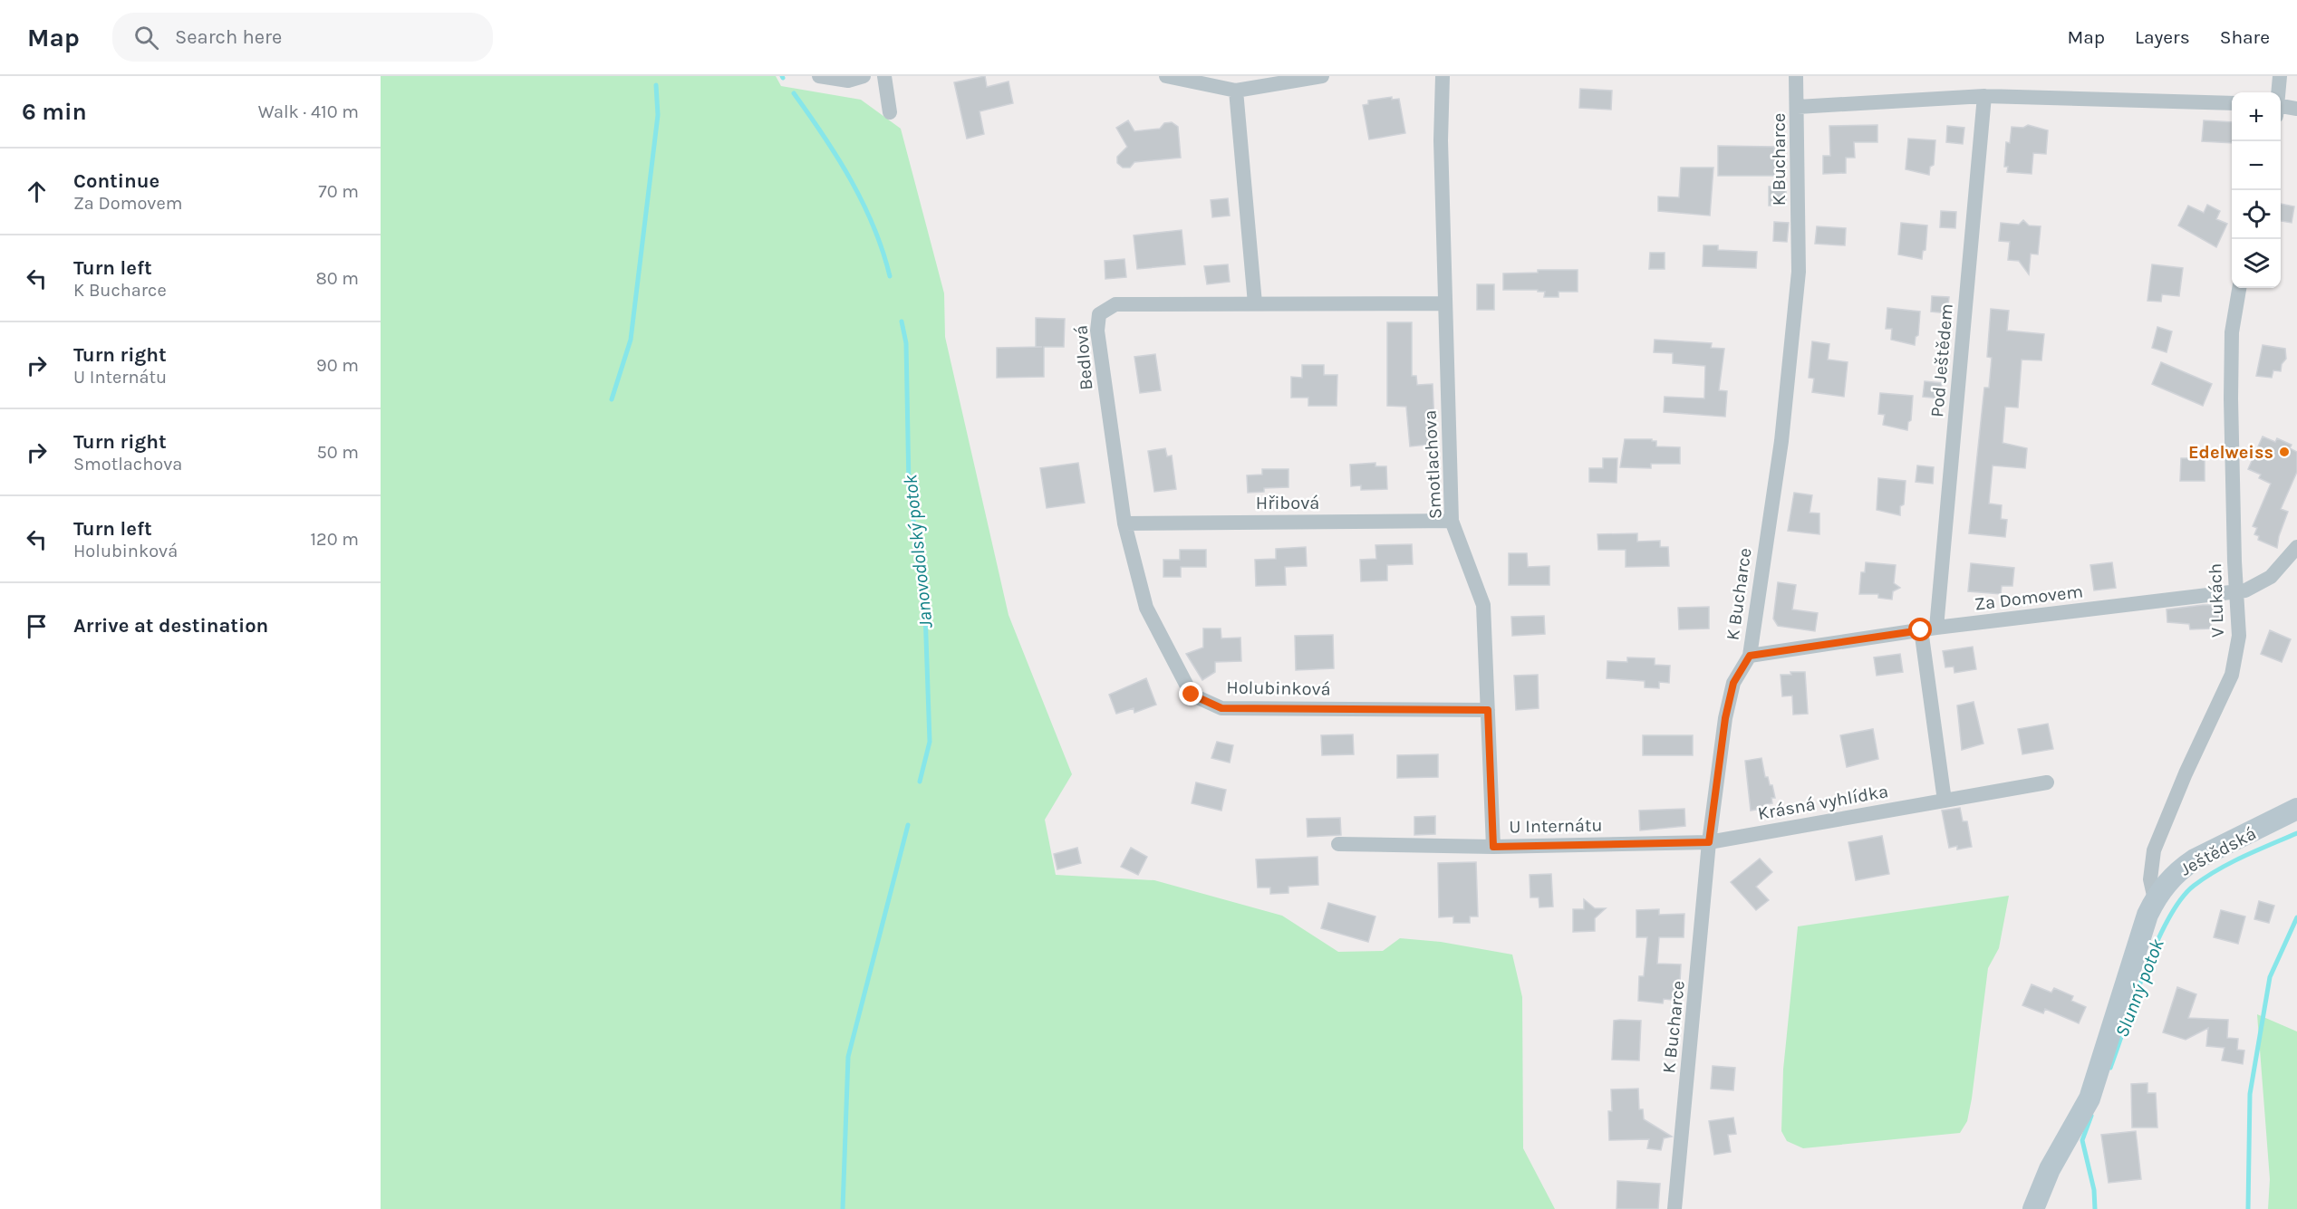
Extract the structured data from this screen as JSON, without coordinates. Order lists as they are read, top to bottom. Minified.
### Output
{"streets":{"street":["K Bucharce","Bedlová","Pod Ještědem","Smotlachova","Hřibová","Za Domovem","V Lukách","Holubinková","Krásná vyhlídka","U Internátu","Ještědská"]},"crossings":[["K Bucharce","Za Domovem"],["K Bucharce","Krásná vyhlídka"],["K Bucharce","U Internátu"],["Bedlová","Smotlachova"],["Bedlová","Hřibová"],["Bedlová","Holubinková"],["Pod Ještědem","Za Domovem"],["Smotlachova","Hřibová"],["Smotlachova","Holubinková"],["Smotlachova","U Internátu"],["Hřibová","Holubinková"],["Za Domovem","V Lukách"],["V Lukách","Ještědská"],["Krásná vyhlídka","U Internátu"]],"water":["Janovodolský potok","Slunný potok"],"places":["Edelweiss"],"page":{"header":"Map","search":"Search here","nav":["Map","Layers","Share"],"heading":["6 min","Walk · 410 m"],"map_buttons":["+","−"],"list":[["Continue","Za Domovem","70 m"],["Turn left","K Bucharce","80 m"],["Turn right","U Internátu","90 m"],["Turn right","Smotlachova","50 m"],["Turn left","Holubinková","120 m"],"Arrive at destination"]}}
